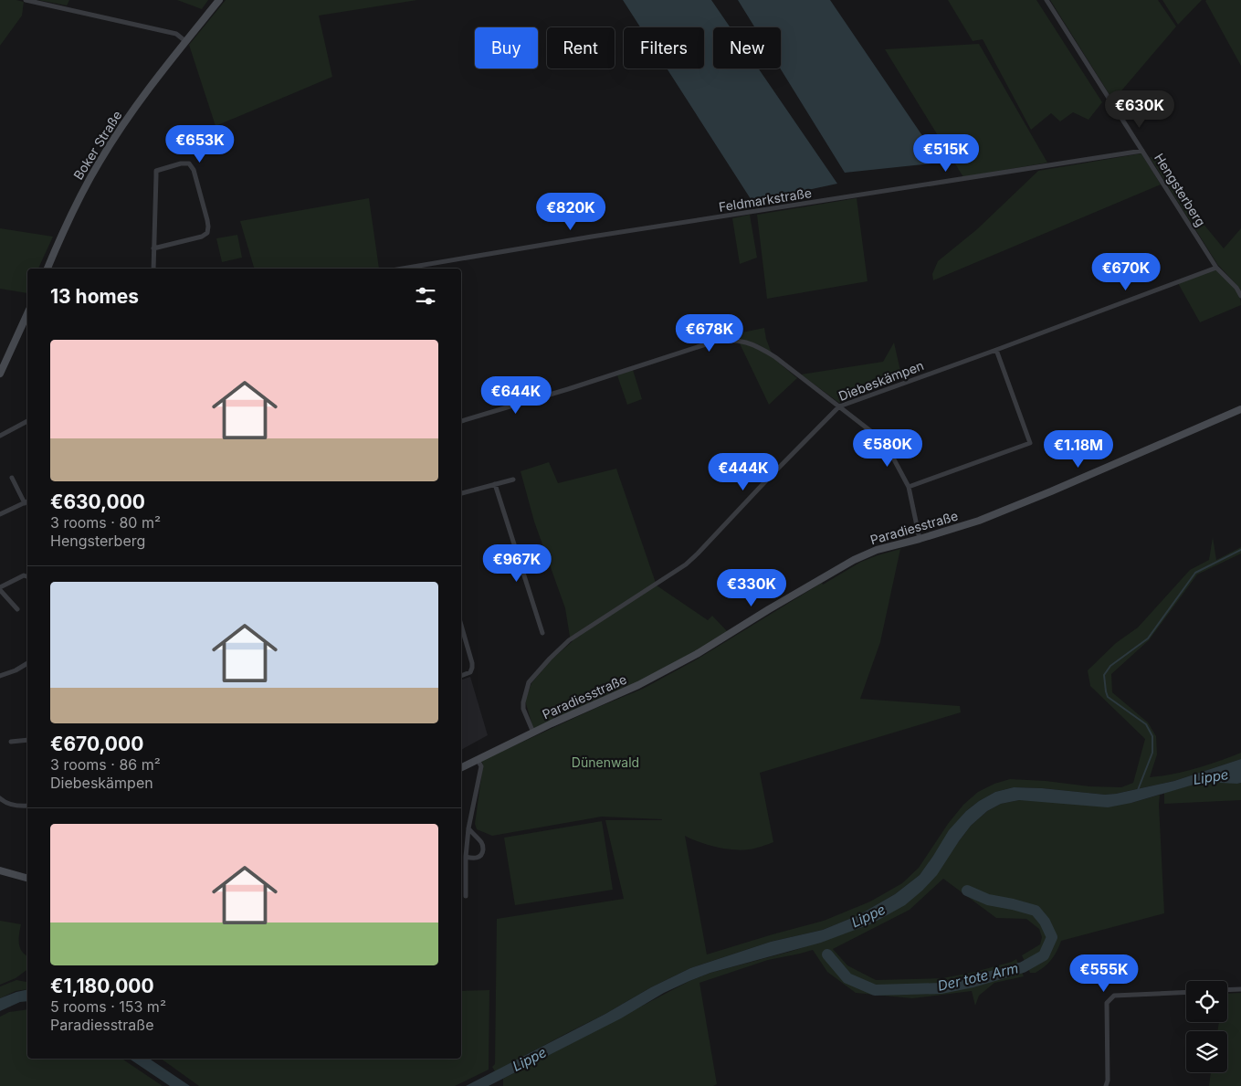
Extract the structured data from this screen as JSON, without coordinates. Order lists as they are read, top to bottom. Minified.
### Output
{"streets":{"main road":["Boker Straße","Paradiesstraße"],"street":["Hengsterberg","Feldmarkstraße","Diebeskämpen"]},"crossings":[["Hengsterberg","Feldmarkstraße"],["Hengsterberg","Diebeskämpen"],["Diebeskämpen","Paradiesstraße"]],"water":["Lippe","Der tote Arm"],"parks":["Dünenwald"],"page":{"chip":["Buy","Rent","Filters","New"],"price":["€630K","€653K","€515K","€820K","€670K","€678K","€644K","€580K","€1.18M","€444K","€967K","€330K","€555K"],"heading":"13 homes","list":[{"name":"€630,000","note":"3 rooms · 80 m² · Hengsterberg"},{"name":"€670,000","note":"3 rooms · 86 m² · Diebeskämpen"},{"name":"€1,180,000","note":"5 rooms · 153 m² · Paradiesstraße"}]}}
